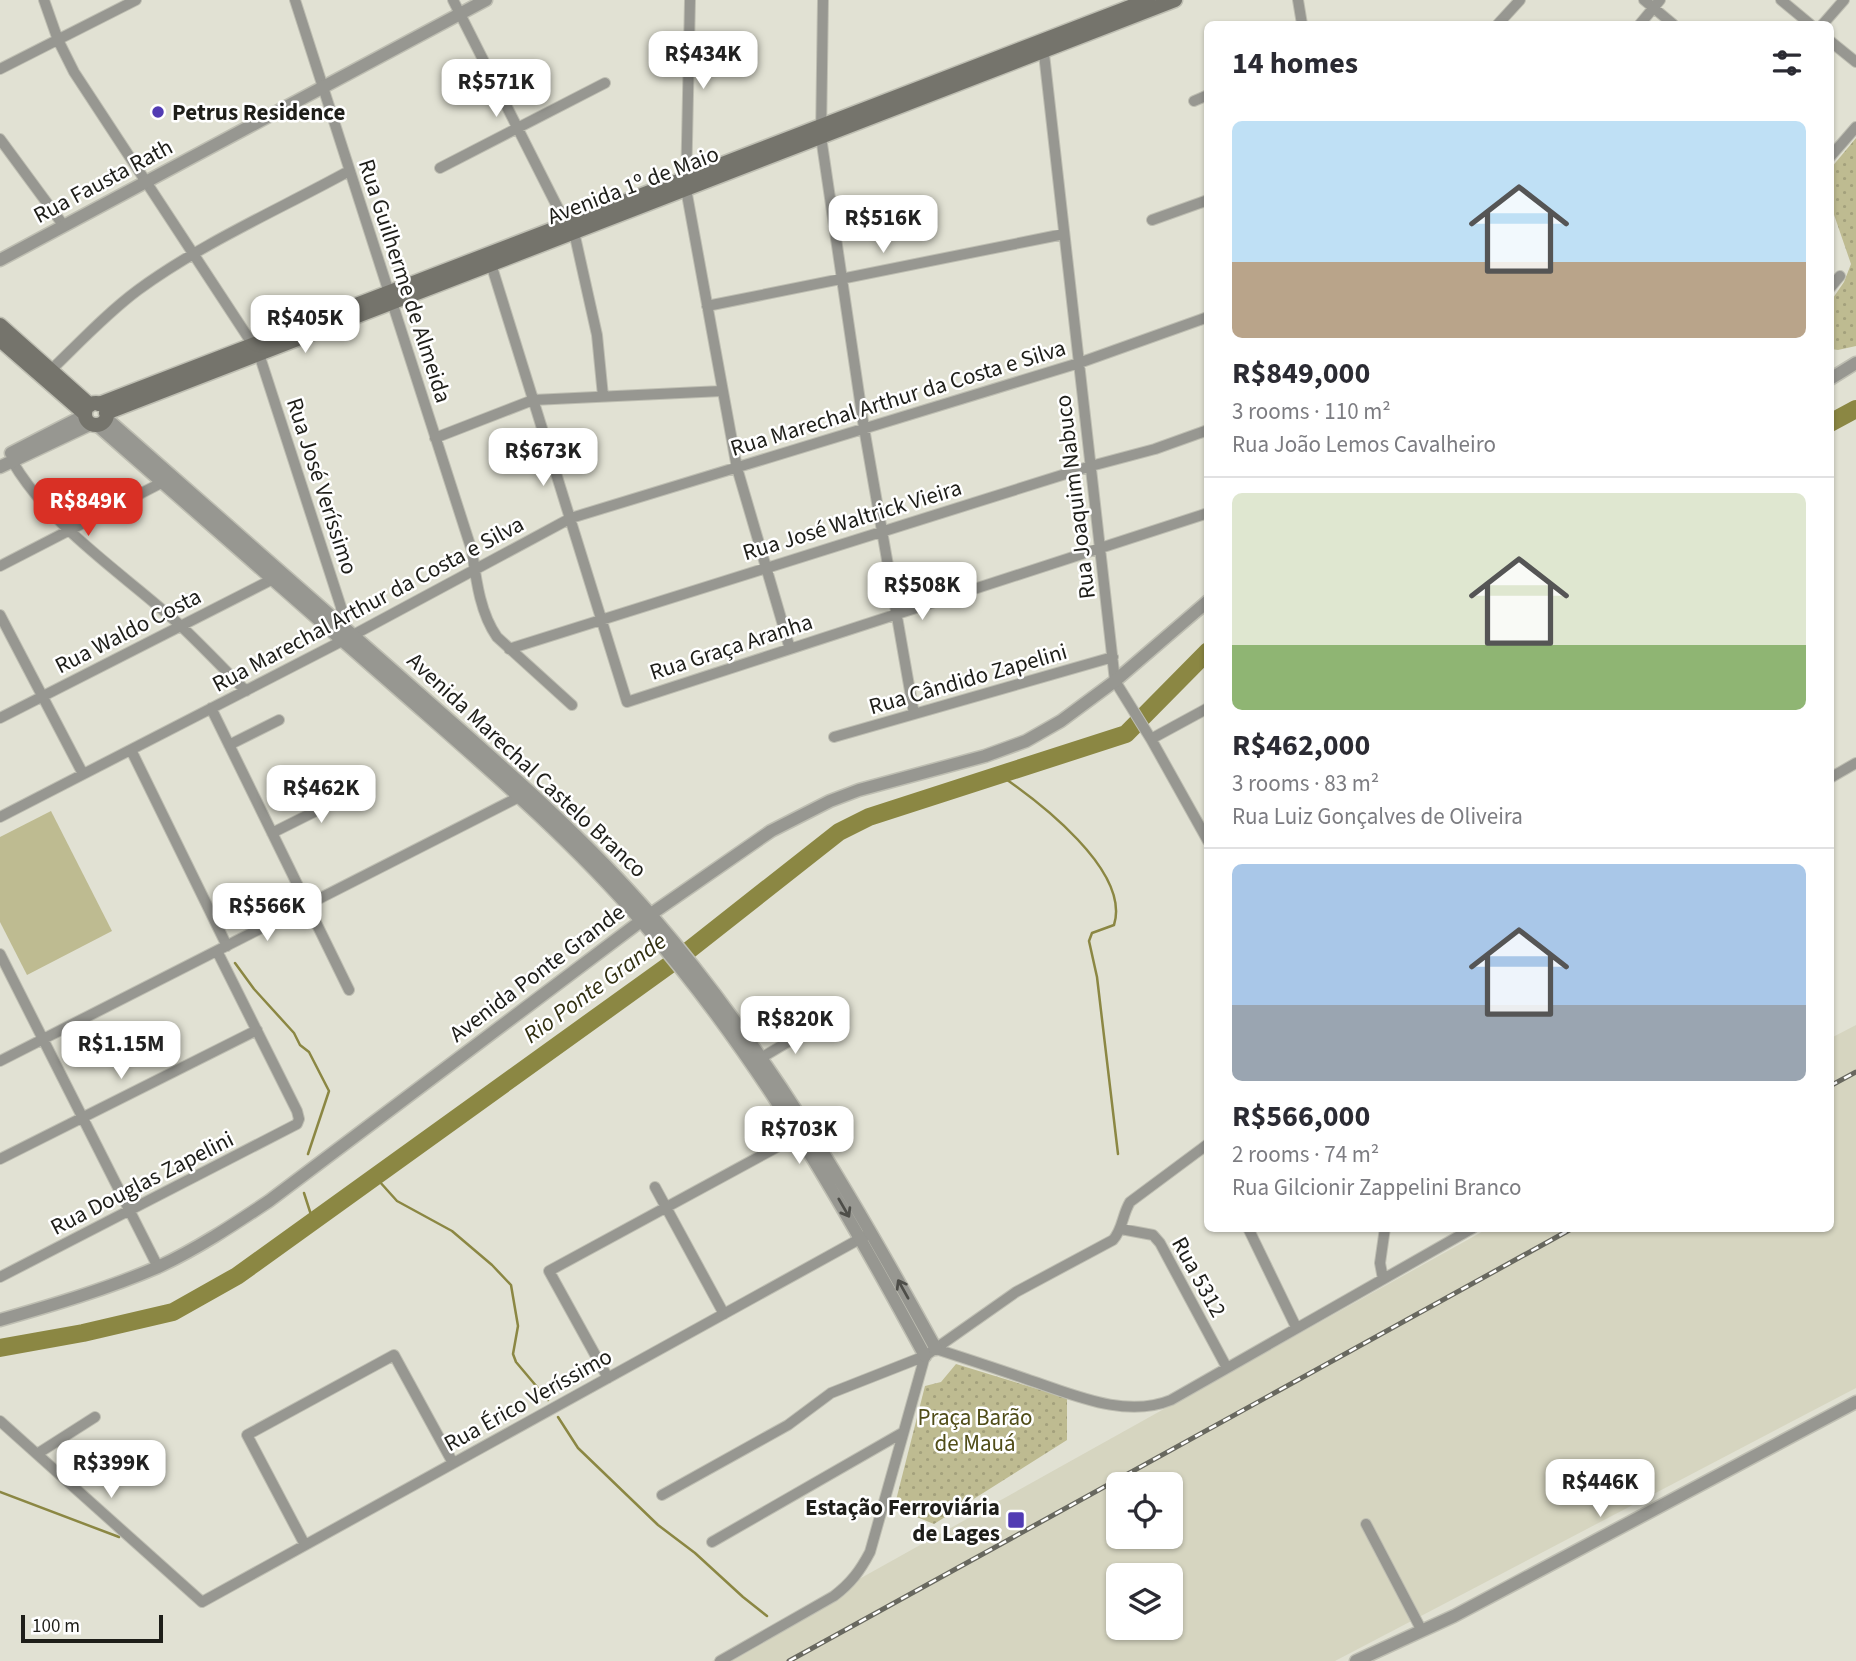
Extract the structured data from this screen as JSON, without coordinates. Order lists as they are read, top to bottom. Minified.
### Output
{"streets":{"main road":["Avenida 1º de Maio","Avenida Marechal Castelo Branco"],"street":["Rua Fausta Rath","Rua Guilherme de Almeida","Rua Marechal Arthur da Costa e Silva","Rua José Veríssimo","Rua Joaquim Nabuco","Rua José Waltrick Vieira","Rua Waldo Costa","Rua Graça Aranha","Rua Cândido Zapelini","Avenida Ponte Grande","Rua Douglas Zapelini","Rua 5312","Rua Érico Veríssimo"]},"crossings":[["Rua Fausta Rath","Rua Guilherme de Almeida"],["Rua Fausta Rath","Rua José Veríssimo"],["Avenida 1º de Maio","Rua Guilherme de Almeida"],["Avenida 1º de Maio","Rua José Veríssimo"],["Avenida 1º de Maio","Rua Joaquim Nabuco"],["Avenida 1º de Maio","Avenida Marechal Castelo Branco"],["Rua Guilherme de Almeida","Rua Marechal Arthur da Costa e Silva"],["Rua Guilherme de Almeida","Rua José Waltrick Vieira"],["Rua Marechal Arthur da Costa e Silva","Rua José Veríssimo"],["Rua Marechal Arthur da Costa e Silva","Rua Joaquim Nabuco"],["Rua Marechal Arthur da Costa e Silva","Avenida Marechal Castelo Branco"],["Rua José Veríssimo","Avenida Marechal Castelo Branco"],["Rua Joaquim Nabuco","Rua José Waltrick Vieira"],["Rua Joaquim Nabuco","Rua Graça Aranha"],["Rua Joaquim Nabuco","Rua Cândido Zapelini"],["Rua Joaquim Nabuco","Avenida Ponte Grande"],["Rua José Waltrick Vieira","Rua Graça Aranha"],["Rua Waldo Costa","Avenida Marechal Castelo Branco"],["Avenida Marechal Castelo Branco","Avenida Ponte Grande"],["Avenida Marechal Castelo Branco","Rua Érico Veríssimo"]],"water":["Rio Ponte Grande"],"parks":["Praça Barão de Mauá"],"places":{"other":["Petrus Residence"],"transit":["Estação Ferroviária de Lages"]},"scale_bar":"100 m","page":{"heading":"14 homes","price":["R$434K","R$571K","R$516K","R$405K","R$673K","R$849K","R$508K","R$462K","R$566K","R$820K","R$1.15M","R$703K","R$399K","R$446K"],"list":[{"name":"R$849,000","note":"3 rooms · 110 m² · Rua João Lemos Cavalheiro"},{"name":"R$462,000","note":"3 rooms · 83 m² · Rua Luiz Gonçalves de Oliveira"},{"name":"R$566,000","note":"2 rooms · 74 m² · Rua Gilcionir Zappelini Branco"}],"scale":"100 m"}}
